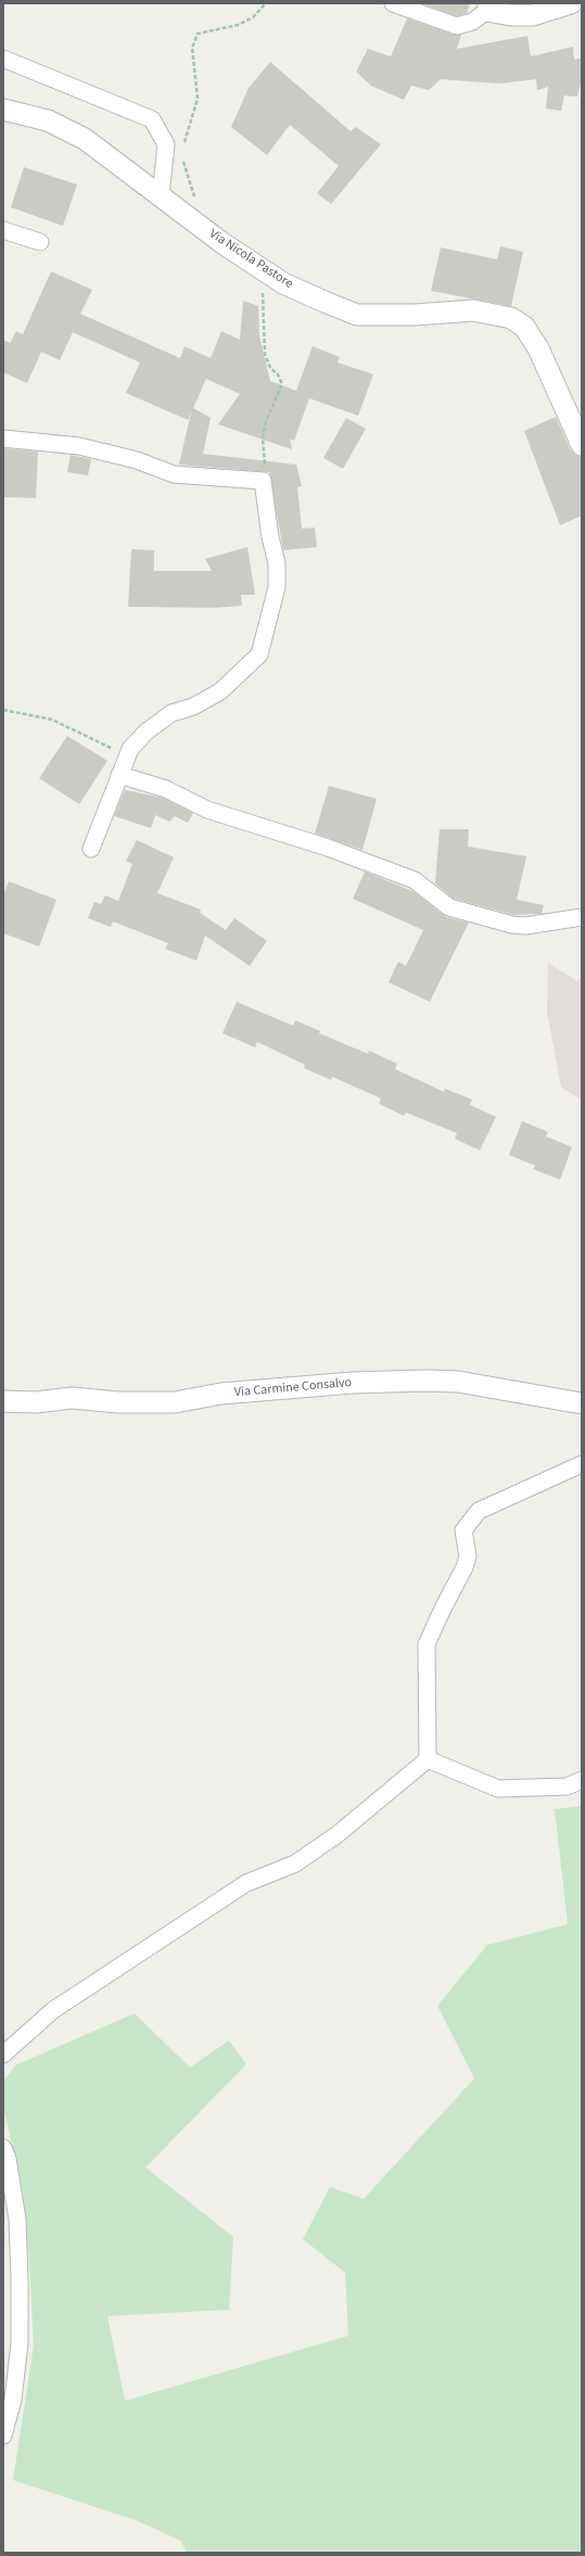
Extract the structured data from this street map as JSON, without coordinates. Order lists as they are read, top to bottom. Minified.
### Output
{"streets":{"street":["Via Nicola Pastore","Via Carmine Consalvo"]}}
